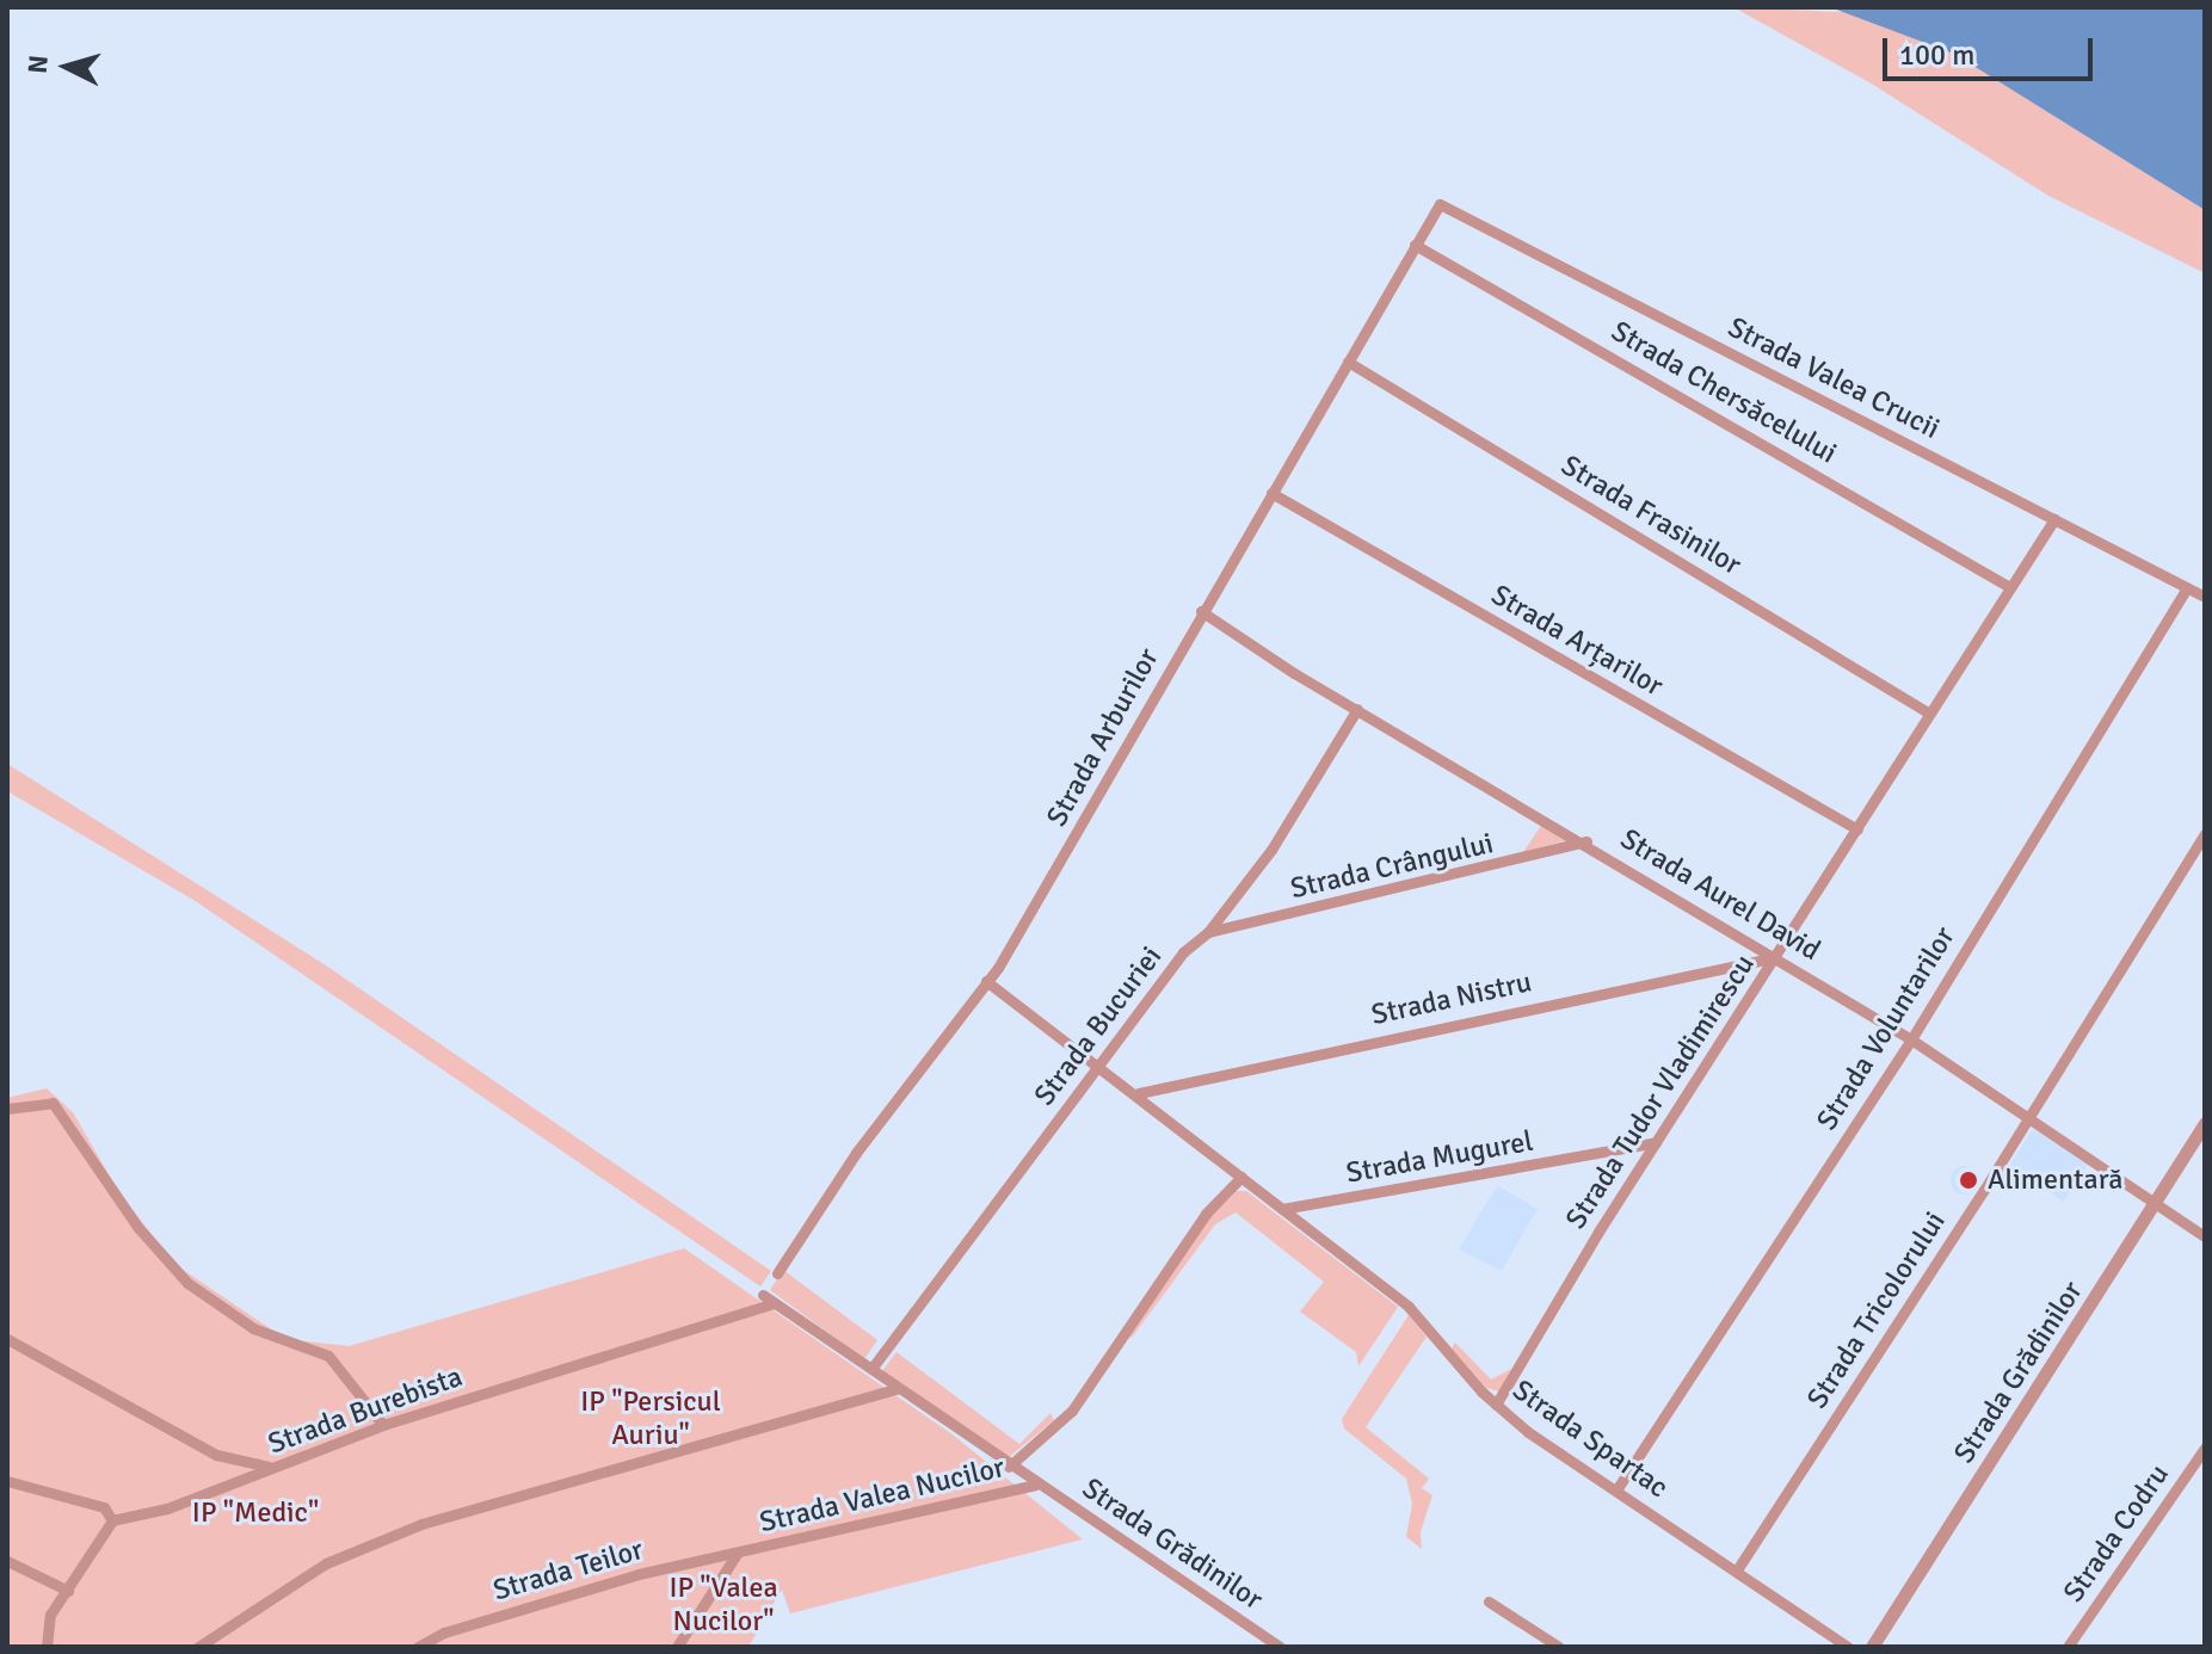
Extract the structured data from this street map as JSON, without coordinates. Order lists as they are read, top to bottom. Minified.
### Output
{"streets":{"street":["Strada Valea Crucii","Strada Chersăcelului","Strada Frasinilor","Strada Arțarilor","Strada Arburilor","Strada Crângului","Strada Aurel David","Strada Nistru","Strada Bucuriei","Strada Voluntarilor","Strada Tudor Vladimirescu","Strada Mugurel","Strada Tricolorului","Strada Grădinilor","Strada Burebista","Strada Spartac","Strada Valea Nucilor","Strada Codru","Strada Teilor"]},"crossings":[["Strada Valea Crucii","Strada Arburilor"],["Strada Valea Crucii","Strada Voluntarilor"],["Strada Valea Crucii","Strada Tudor Vladimirescu"],["Strada Chersăcelului","Strada Arburilor"],["Strada Chersăcelului","Strada Tudor Vladimirescu"],["Strada Frasinilor","Strada Arburilor"],["Strada Frasinilor","Strada Tudor Vladimirescu"],["Strada Arțarilor","Strada Arburilor"],["Strada Arțarilor","Strada Tudor Vladimirescu"],["Strada Arburilor","Strada Aurel David"],["Strada Crângului","Strada Aurel David"],["Strada Crângului","Strada Bucuriei"],["Strada Aurel David","Strada Nistru"],["Strada Aurel David","Strada Bucuriei"],["Strada Aurel David","Strada Voluntarilor"],["Strada Aurel David","Strada Tudor Vladimirescu"],["Strada Aurel David","Strada Tricolorului"],["Strada Aurel David","Strada Grădinilor"],["Strada Nistru","Strada Tudor Vladimirescu"],["Strada Bucuriei","Strada Grădinilor"],["Strada Voluntarilor","Strada Spartac"],["Strada Tudor Vladimirescu","Strada Mugurel"],["Strada Tudor Vladimirescu","Strada Spartac"],["Strada Mugurel","Strada Spartac"],["Strada Tricolorului","Strada Spartac"],["Strada Grădinilor","Strada Burebista"],["Strada Grădinilor","Strada Valea Nucilor"],["Strada Valea Nucilor","Strada Teilor"]],"parks":["IP \"Persicul Auriu\"","IP \"Medic\"","IP \"Valea Nucilor\""],"places":["Alimentară"],"scale_bar":"100 m","north":"left"}
